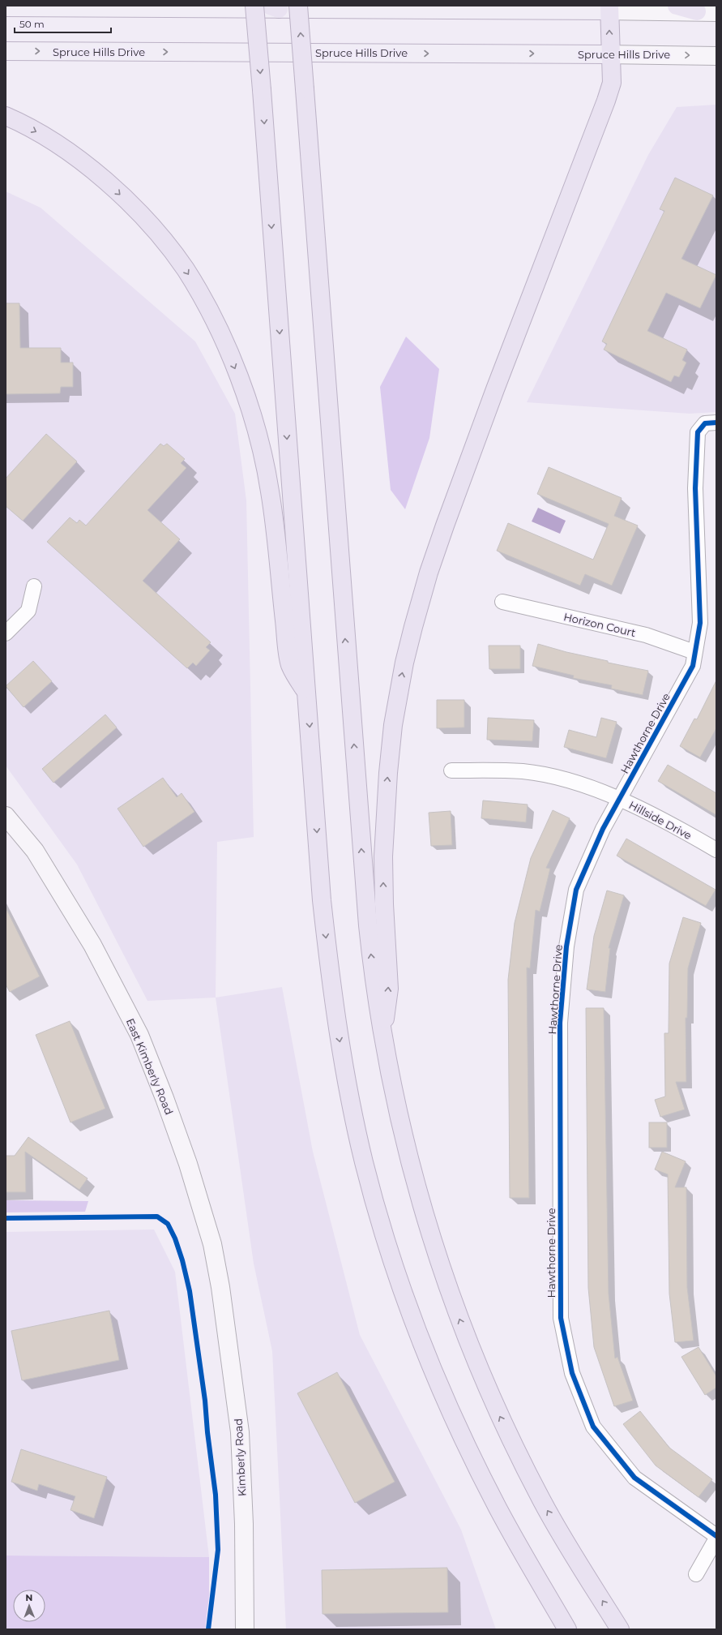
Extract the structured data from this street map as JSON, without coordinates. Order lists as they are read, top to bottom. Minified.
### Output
{"streets":{"main road":["Spruce Hills Drive","East Kimberly Road","Kimberly Road"],"street":["Horizon Court","Hawthorne Drive","Hillside Drive"]},"crossings":[["Horizon Court","Hawthorne Drive"],["Hawthorne Drive","Hillside Drive"],["East Kimberly Road","Kimberly Road"]],"scale_bar":"50 m","north":"top"}
